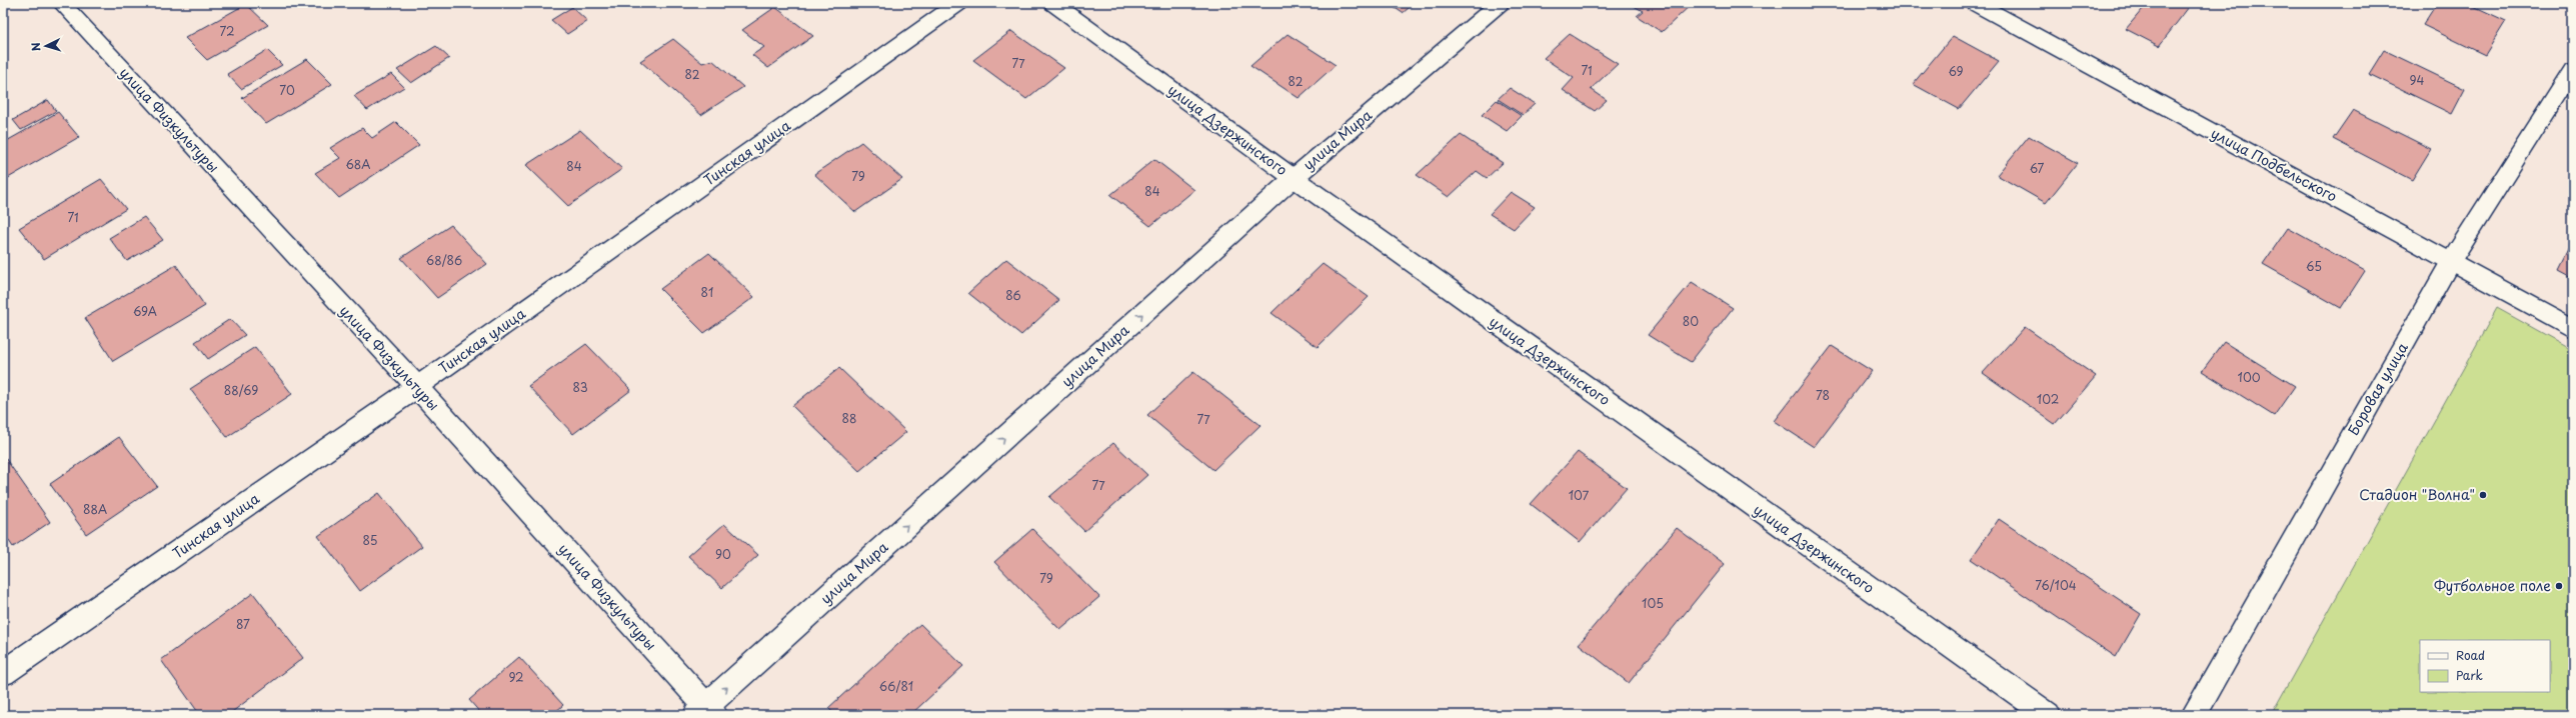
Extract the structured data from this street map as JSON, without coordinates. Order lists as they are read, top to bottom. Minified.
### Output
{"streets":{"street":["улица Физкультуры","улица Дзержинского","улица Мира","Тинская улица","улица Подбельского","Боровая улица"]},"crossings":[["улица Физкультуры","улица Мира"],["улица Физкультуры","Тинская улица"],["улица Дзержинского","улица Мира"],["улица Подбельского","Боровая улица"]],"one_way":["улица Мира"],"places":["Стадион \"Волна\"","Футбольное поле"],"house_numbers":["72","77","71","69","82","94","82","70","68А","84","67","79","84","71","68/86","65","81","86","69А","80","100","83","88/69","78","102","88","77","77","107","88А","85","90","79","76/104","105","87","92","66/81"],"legend":["Road","Park"],"north":"left"}
